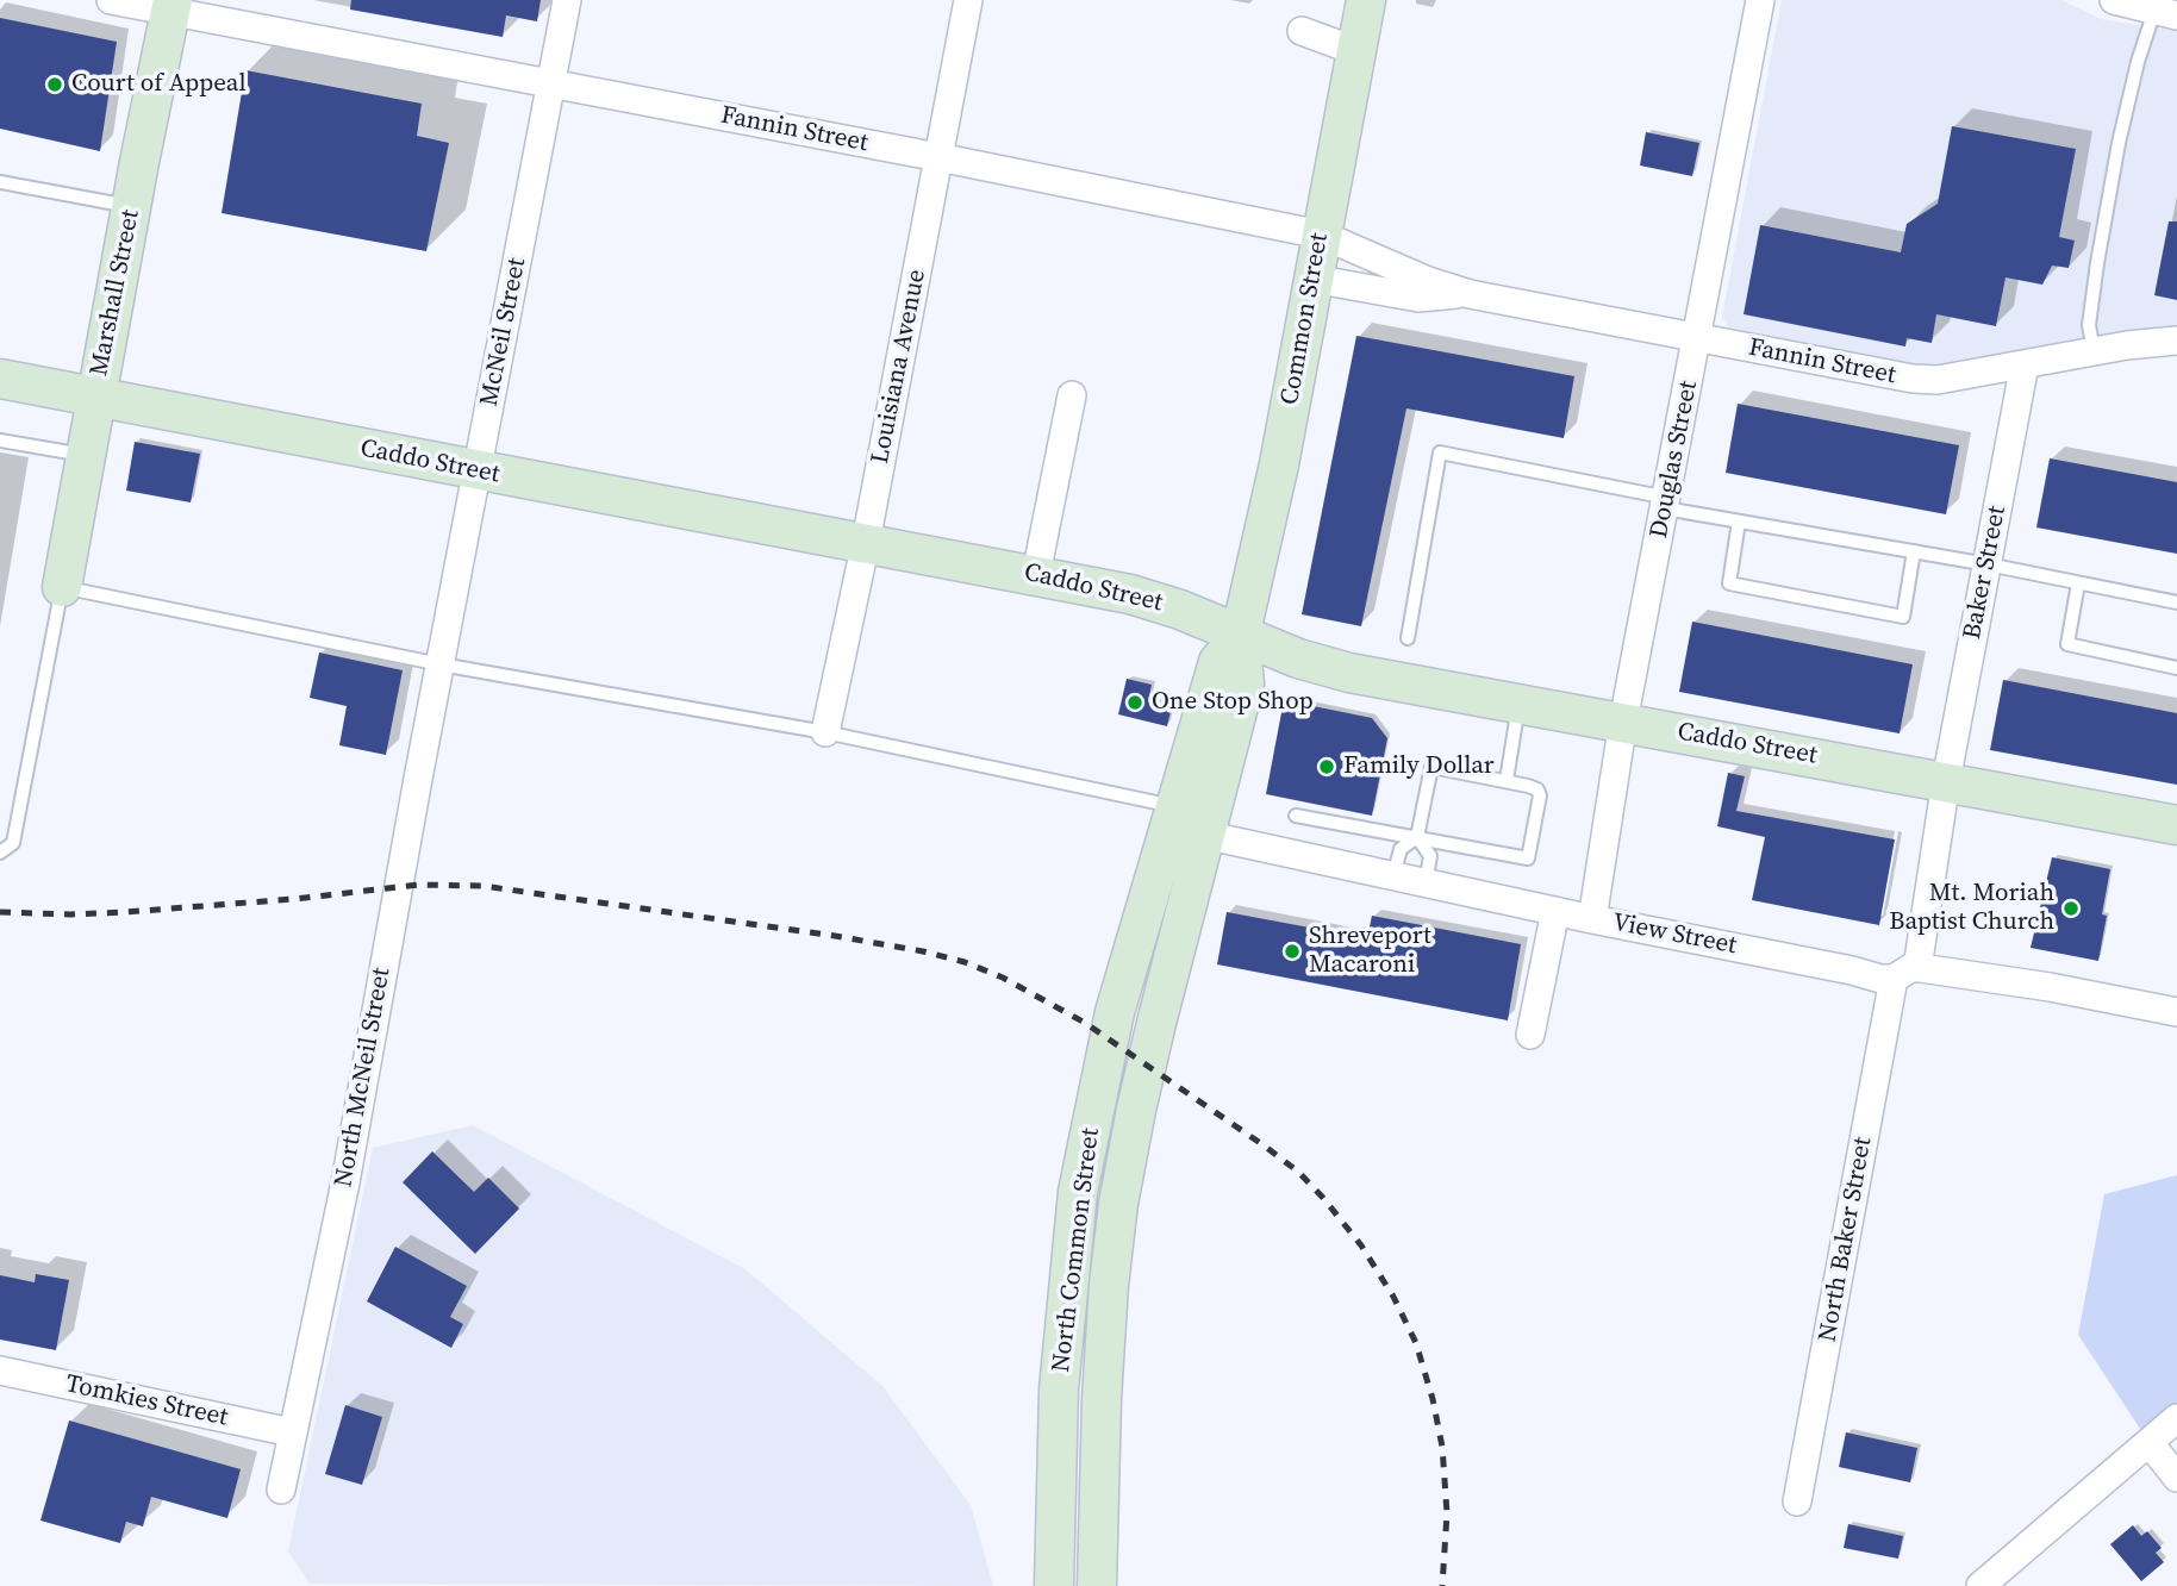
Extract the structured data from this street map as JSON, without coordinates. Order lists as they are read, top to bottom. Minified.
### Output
{"streets":{"main road":["Marshall Street","Common Street","Caddo Street","North Common Street"],"street":["Fannin Street","McNeil Street","Louisiana Avenue","Douglas Street","Baker Street","View Street","North McNeil Street","North Baker Street","Tomkies Street"]},"crossings":[["Fannin Street","Marshall Street"],["Fannin Street","Common Street"],["Fannin Street","McNeil Street"],["Fannin Street","Louisiana Avenue"],["Fannin Street","Douglas Street"],["Fannin Street","Baker Street"],["Marshall Street","Caddo Street"],["Common Street","Caddo Street"],["Common Street","View Street"],["Common Street","North Common Street"],["McNeil Street","Caddo Street"],["McNeil Street","North McNeil Street"],["Louisiana Avenue","Caddo Street"],["Douglas Street","Caddo Street"],["Douglas Street","View Street"],["Caddo Street","Baker Street"],["Baker Street","View Street"],["Baker Street","North Baker Street"],["View Street","North Baker Street"],["View Street","North Common Street"],["North McNeil Street","Tomkies Street"]],"places":["Court of Appeal","One Stop Shop","Family Dollar","Mt. Moriah Baptist Church","Shreveport Macaroni"]}
